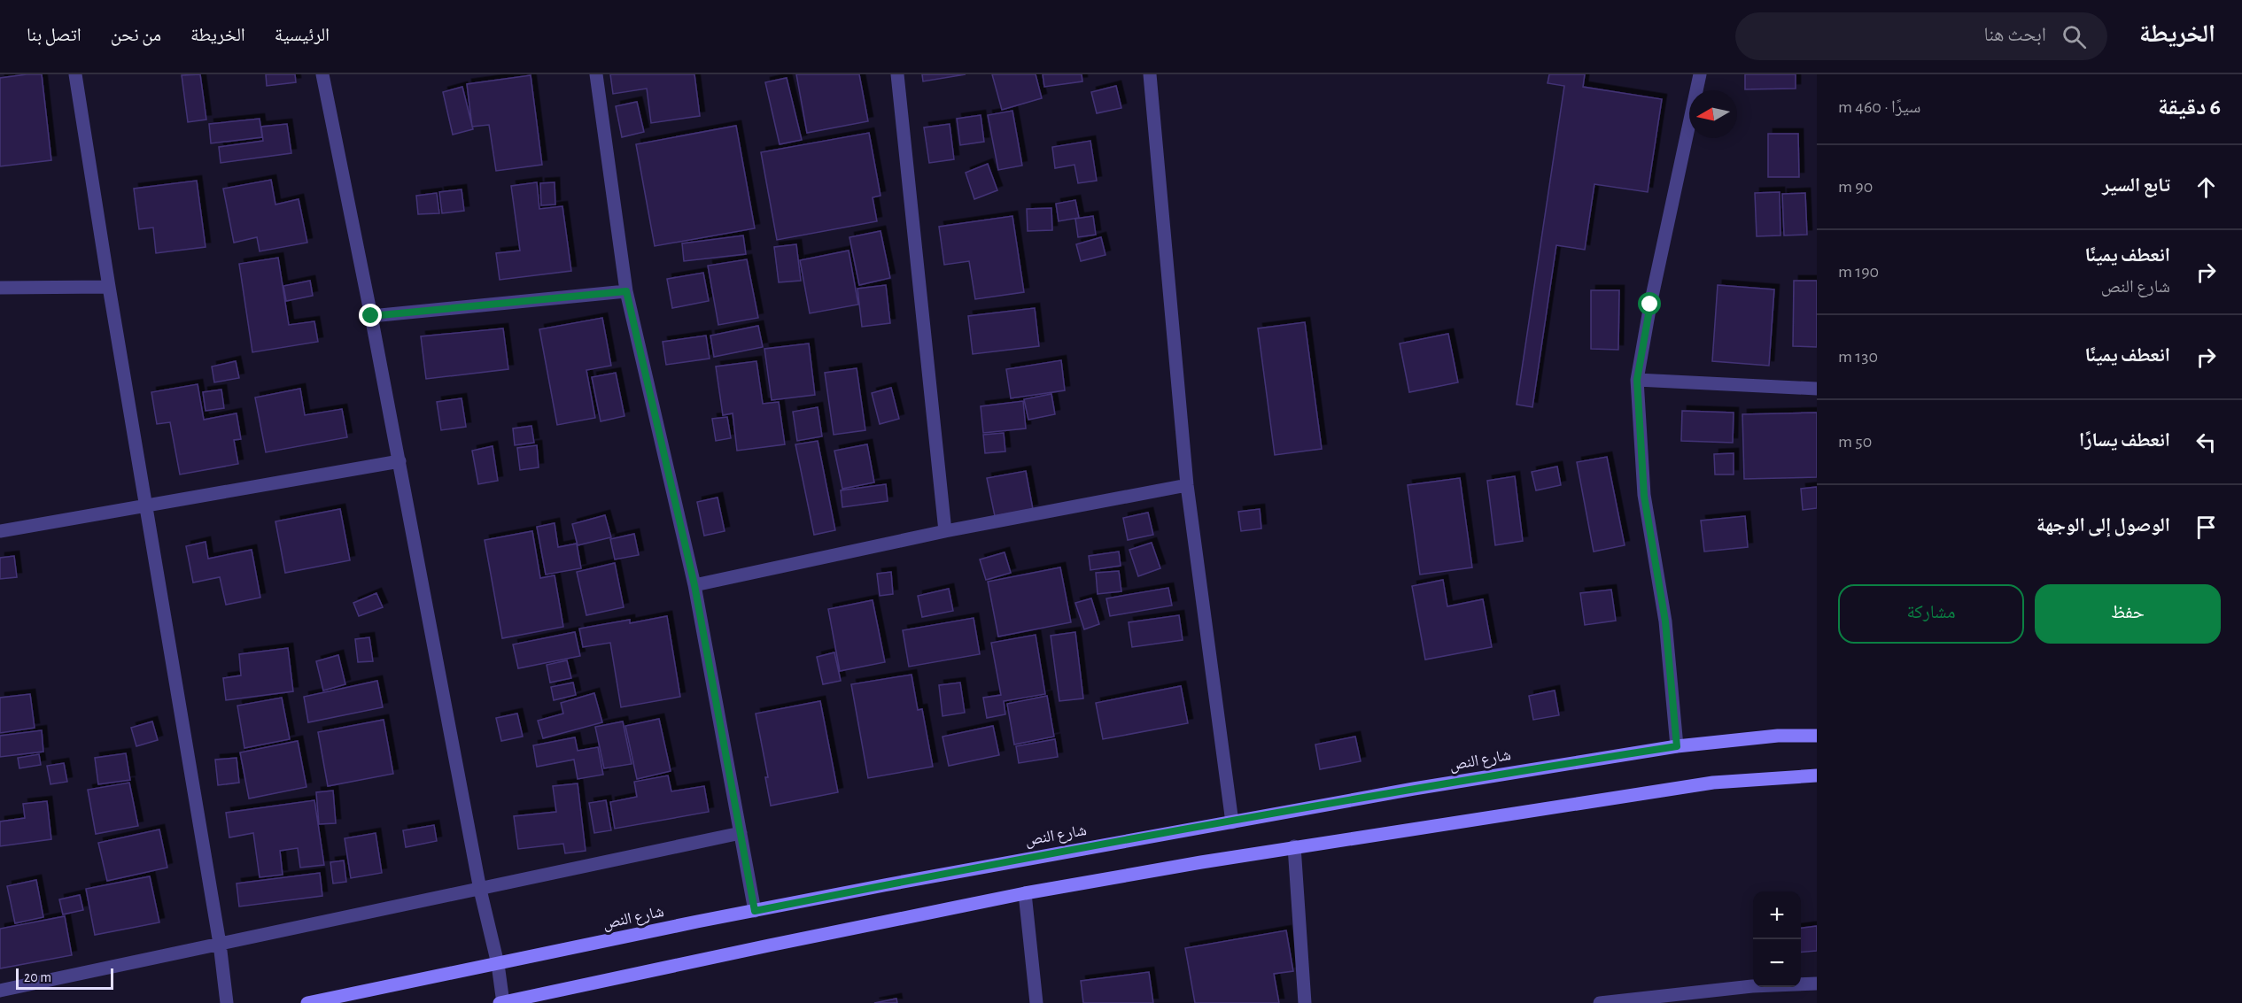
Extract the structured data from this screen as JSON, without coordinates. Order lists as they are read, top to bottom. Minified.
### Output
{"streets":{"main road":["شارع النص"]},"scale_bar":"20 m","north":"left","page":{"header":"الخريطة","search":"ابحث هنا","nav":["الرئيسية","الخريطة","من نحن","اتصل بنا"],"heading":["6 دقيقة","سيرًا · 460 m"],"list":[["تابع السير","90 m"],["انعطف يمينًا","شارع النص","190 m"],["انعطف يمينًا","130 m"],["انعطف يسارًا","50 m"],"الوصول إلى الوجهة"],"buttons":["حفظ","مشاركة"],"map_buttons":["+","−"],"scale":"20 m"}}
